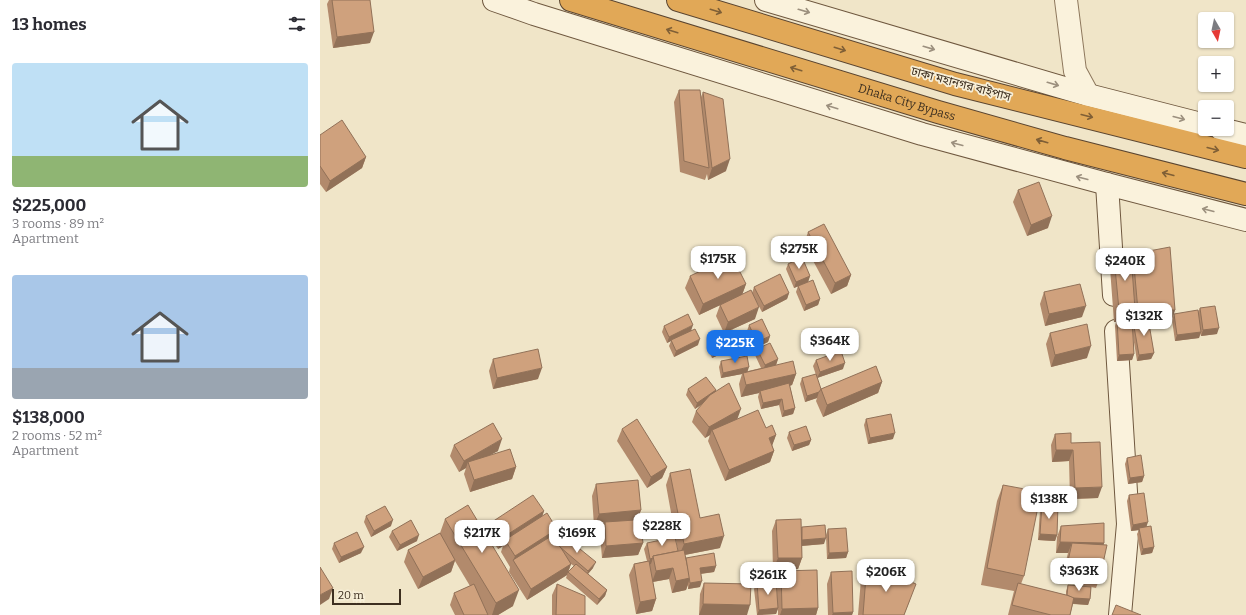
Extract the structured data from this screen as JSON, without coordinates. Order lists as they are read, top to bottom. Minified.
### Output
{"streets":{"highway":["ঢাকা মহানগর বাইপাস","Dhaka City Bypass"]},"one_way":["ঢাকা মহানগর বাইপাস","Dhaka City Bypass"],"scale_bar":"20 m","north":"bottom","page":{"heading":"13 homes","map_buttons":["+","−"],"list":[{"name":"$225,000","note":"3 rooms · 89 m² · Apartment"},{"name":"$138,000","note":"2 rooms · 52 m² · Apartment"}],"price":["$275K","$175K","$240K","$132K","$364K","$225K","$138K","$228K","$217K","$169K","$363K","$206K","$261K"],"scale":"20 m"}}
